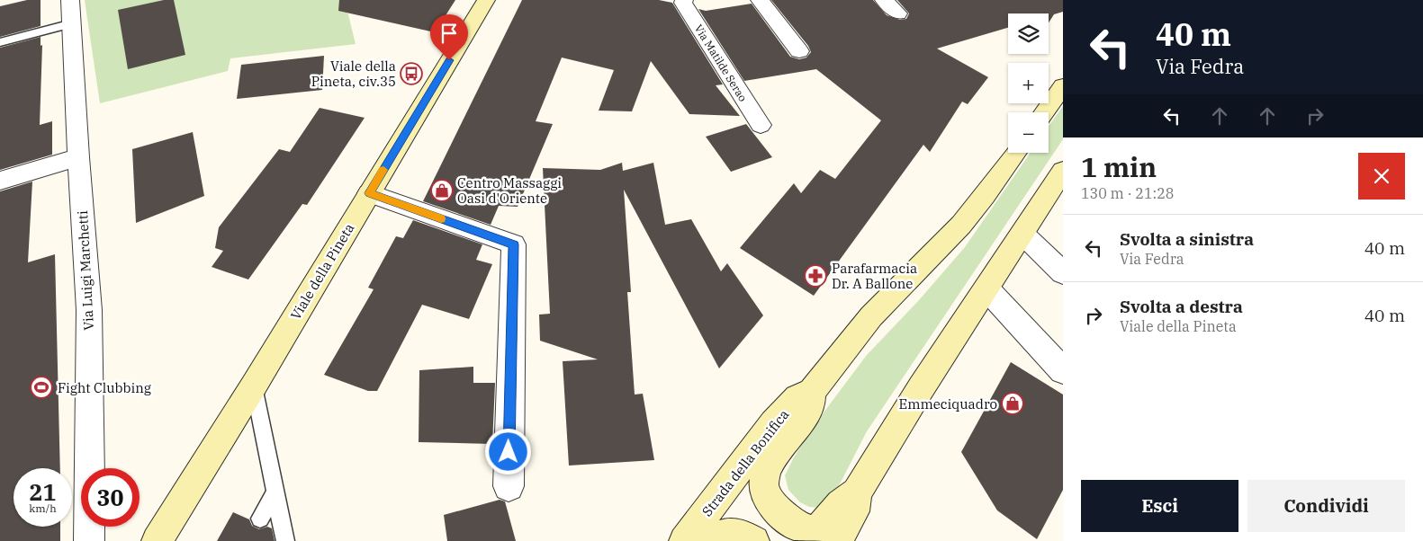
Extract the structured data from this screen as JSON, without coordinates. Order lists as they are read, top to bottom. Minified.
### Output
{"streets":{"main road":["Viale della Pineta","Strada della Bonifica"],"street":["Via Matilde Serao","Via Luigi Marchetti"]},"places":{"bus stop":["Viale della Pineta, civ.35"],"shop":["Centro Massaggi Oasi d'Oriente","Emmeciquadro"],"pharmacy":["Parafarmacia Dr. A Ballone"],"sports":["Fight Clubbing"]},"page":{"turn":["40 m","Via Fedra"],"map_buttons":["+","−"],"heading":["1 min","130 m · 21:28"],"list":[{"name":"Svolta a sinistra","note":"Via Fedra","value":"40 m"},{"name":"Svolta a destra","note":"Viale della Pineta","value":"40 m"}],"speed":"21 km/h","limit":"30","buttons":["Esci","Condividi"]}}
